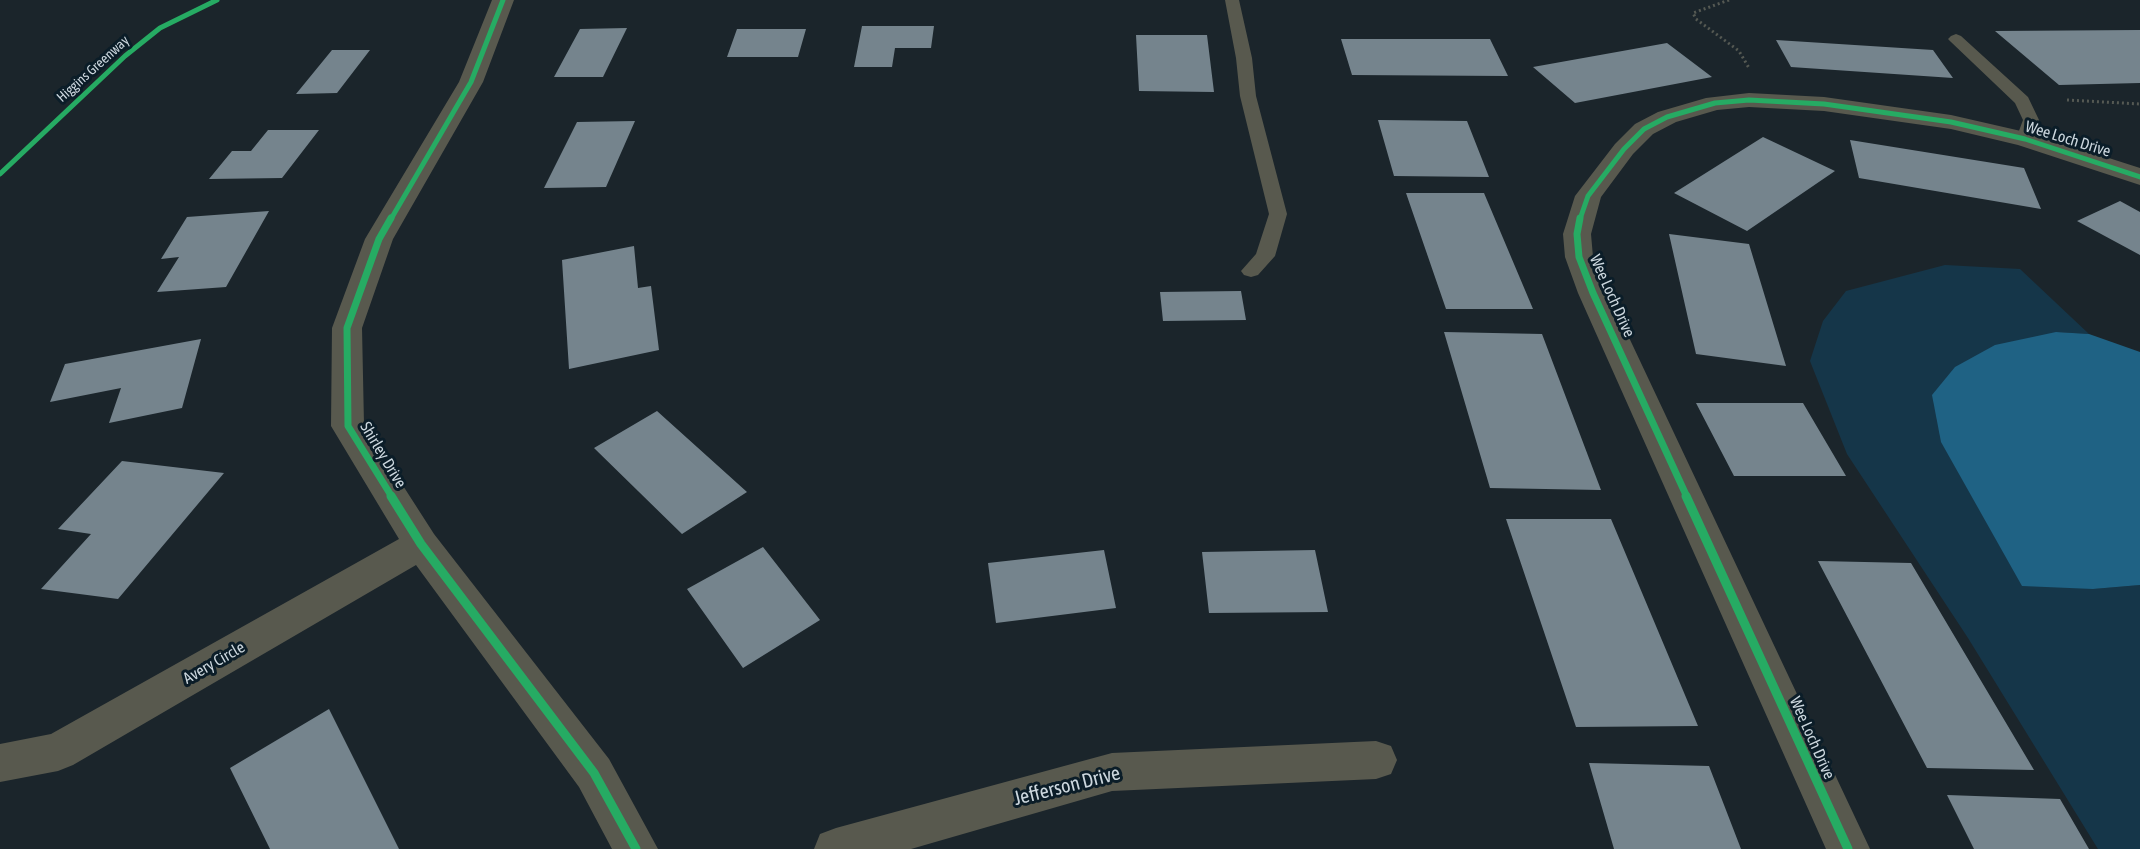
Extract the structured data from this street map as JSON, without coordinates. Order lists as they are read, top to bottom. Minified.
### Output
{"streets":{"street":["Wee Loch Drive","Shirley Drive","Avery Circle","Jefferson Drive"],"cycle path":["Higgins Greenway"]},"crossings":[["Shirley Drive","Avery Circle"]]}
